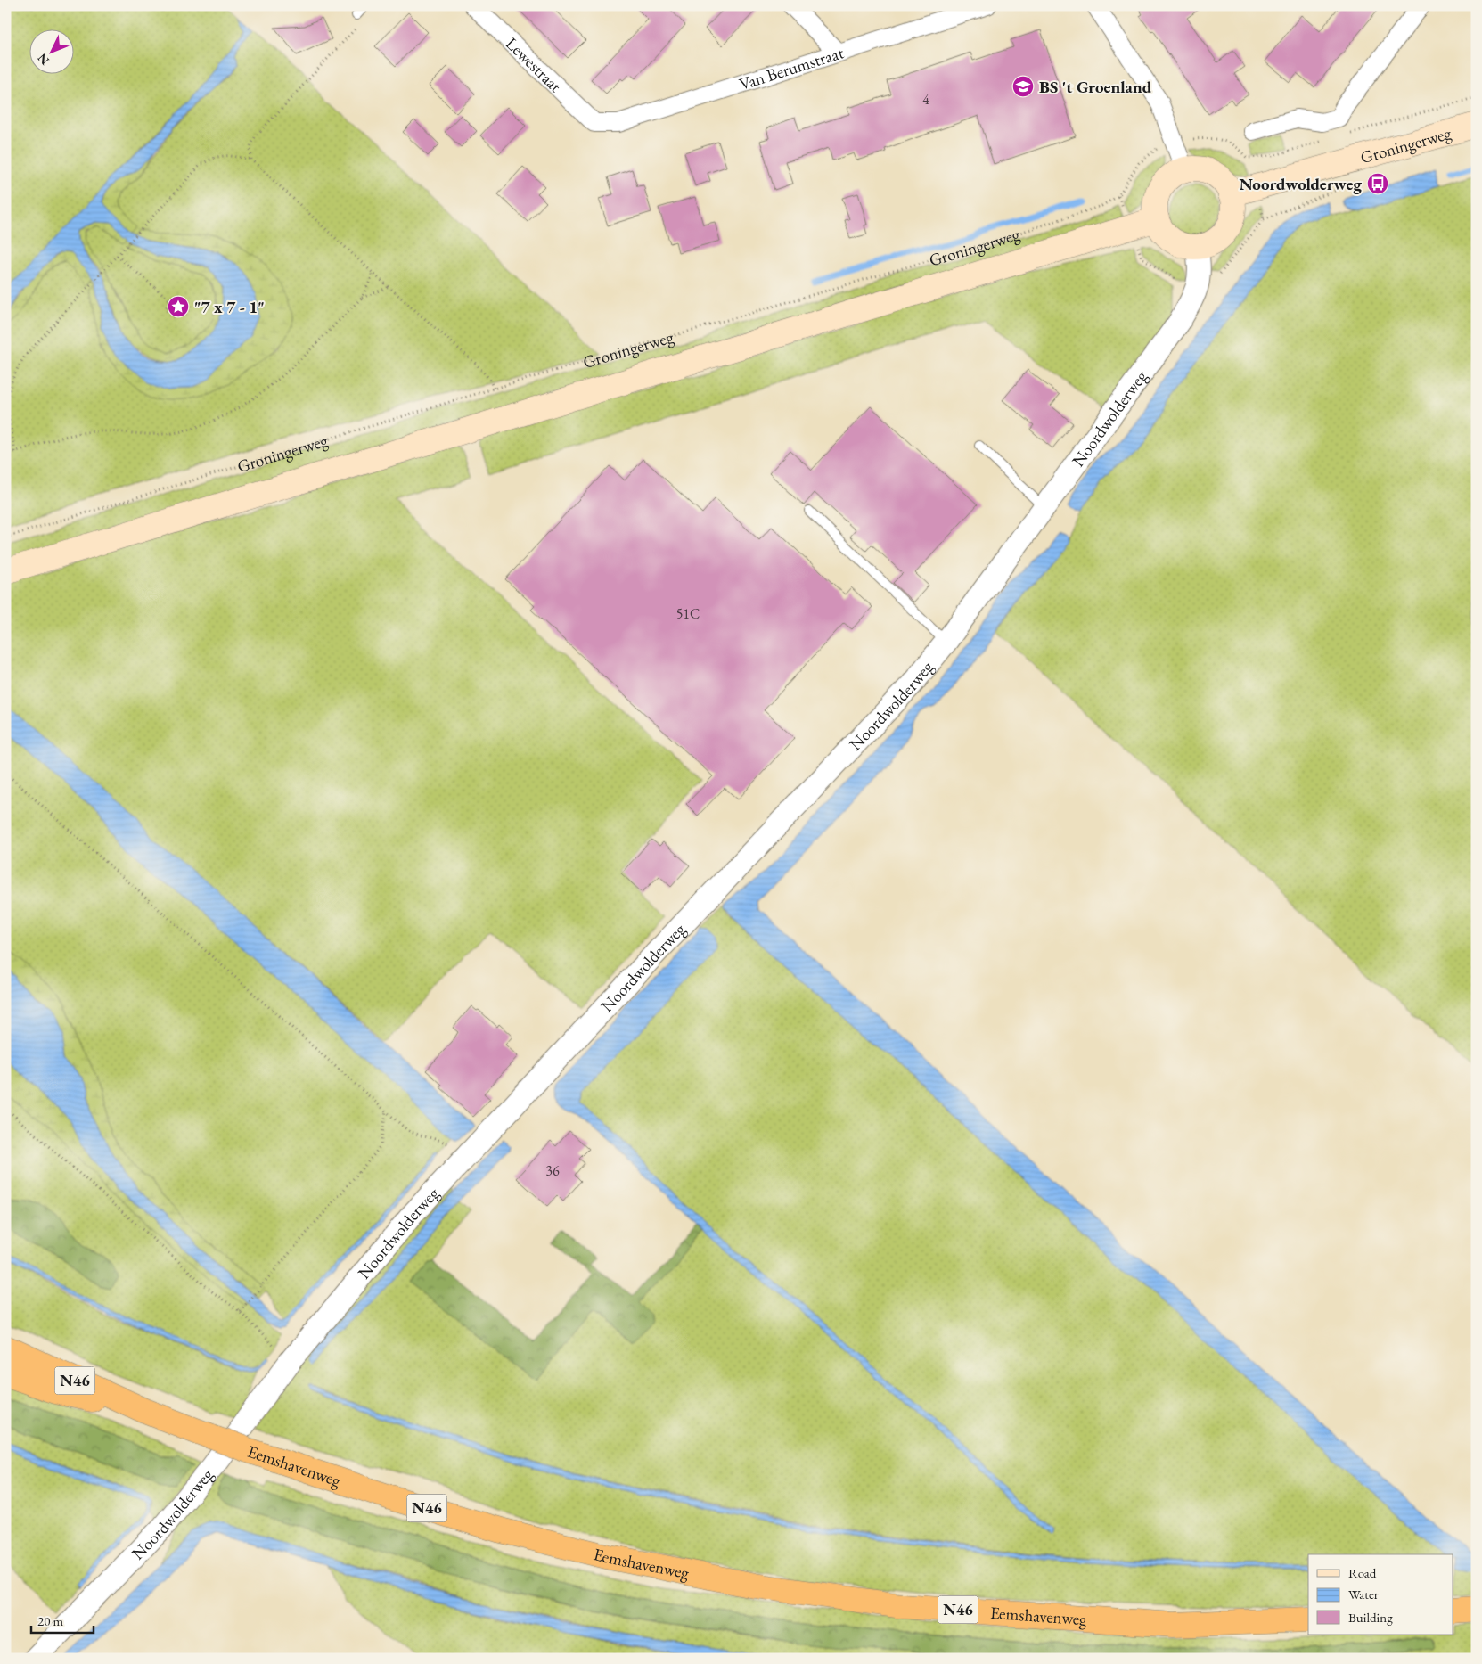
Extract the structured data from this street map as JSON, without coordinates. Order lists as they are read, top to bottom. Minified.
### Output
{"streets":{"highway":["N46","Eemshavenweg"],"main road":["Groningerweg"],"street":["Lewestraat","Van Berumstraat","Noordwolderweg"]},"crossings":[["Lewestraat","Van Berumstraat"],["Groningerweg","Noordwolderweg"],["N46","Eemshavenweg"]],"places":{"school or university":["BS 't Groenland"],"bus stop":["Noordwolderweg"],"place":["\"7 x 7 - 1\""]},"house_numbers":["4","51C","36"],"legend":["Road","Water","Building"],"scale_bar":"20 m","north":"bottom left"}
